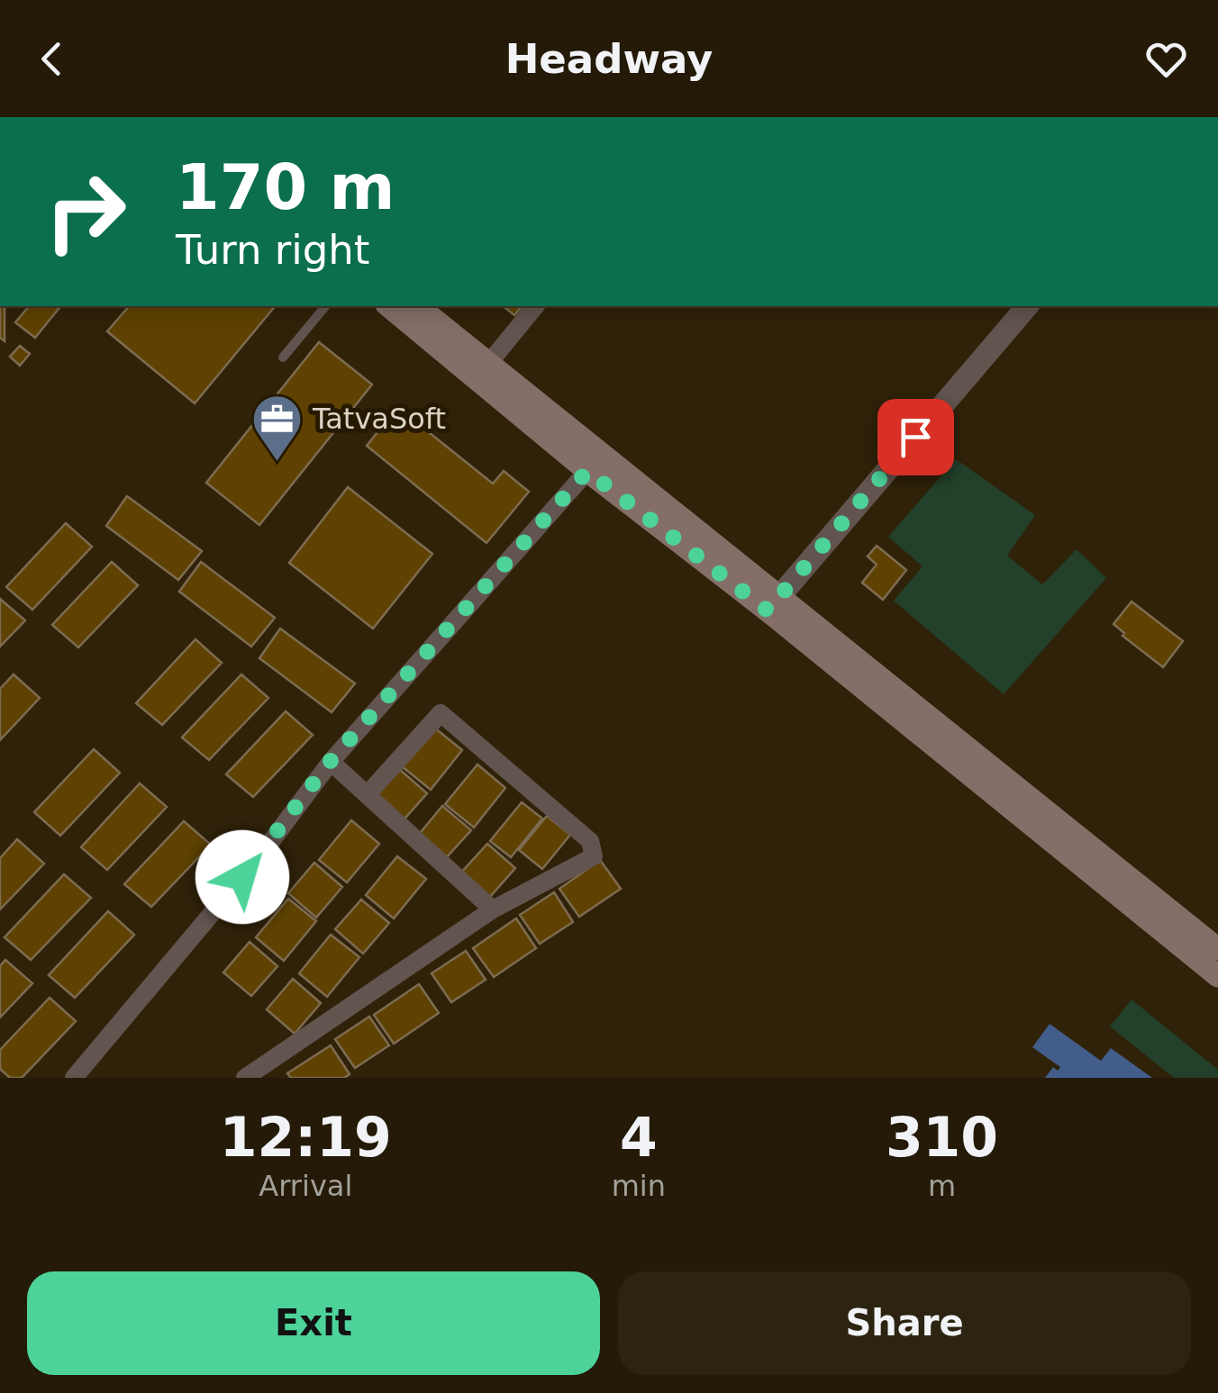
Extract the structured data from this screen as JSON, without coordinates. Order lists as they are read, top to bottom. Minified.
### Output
{"places":{"office":["TatvaSoft"]},"page":{"header":"Headway","turn":["170 m","Turn right"],"eta":["12:19","Arrival","4","min","310","m"],"buttons":["Exit","Share"]}}
